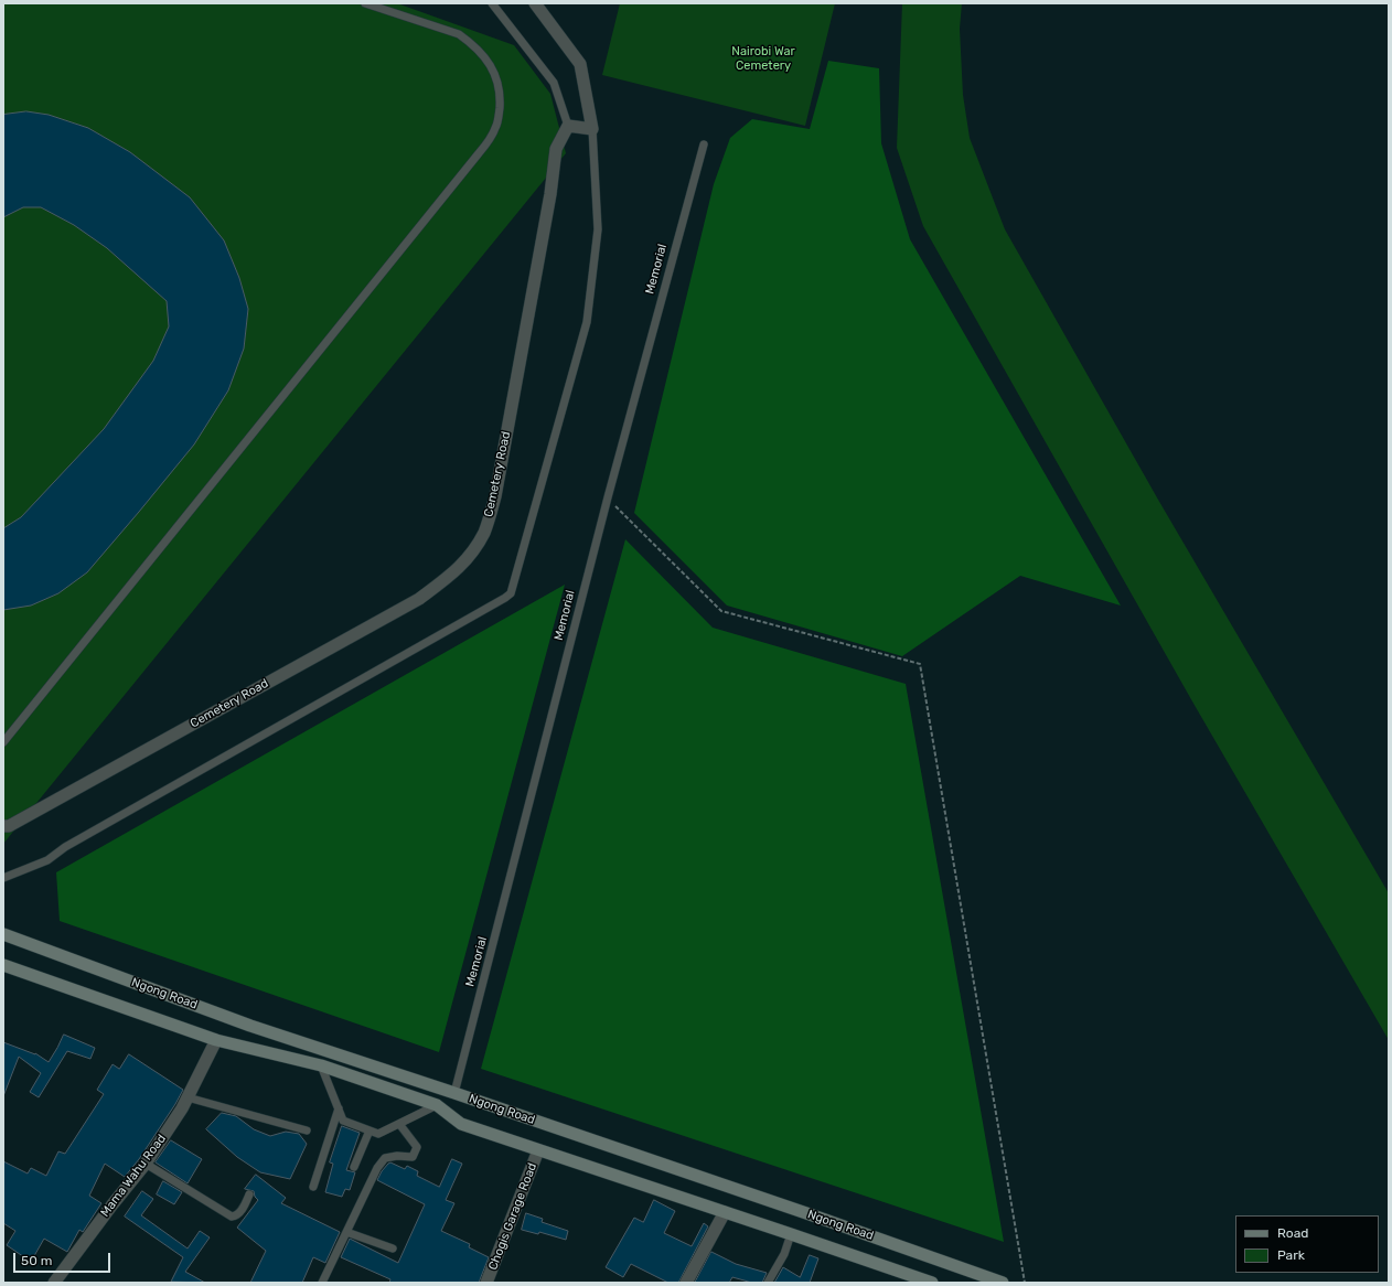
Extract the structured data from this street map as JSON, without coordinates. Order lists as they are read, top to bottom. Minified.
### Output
{"streets":{"main road":["Ngong Road"],"street":["Cemetery Road","Mama Wahu Road","Chogis Garage Road"],"lane":["Memorial"]},"crossings":[["Memorial","Ngong Road"],["Ngong Road","Mama Wahu Road"],["Ngong Road","Chogis Garage Road"]],"parks":["Nairobi War Cemetery"],"legend":["Road","Park"],"scale_bar":"50 m"}
